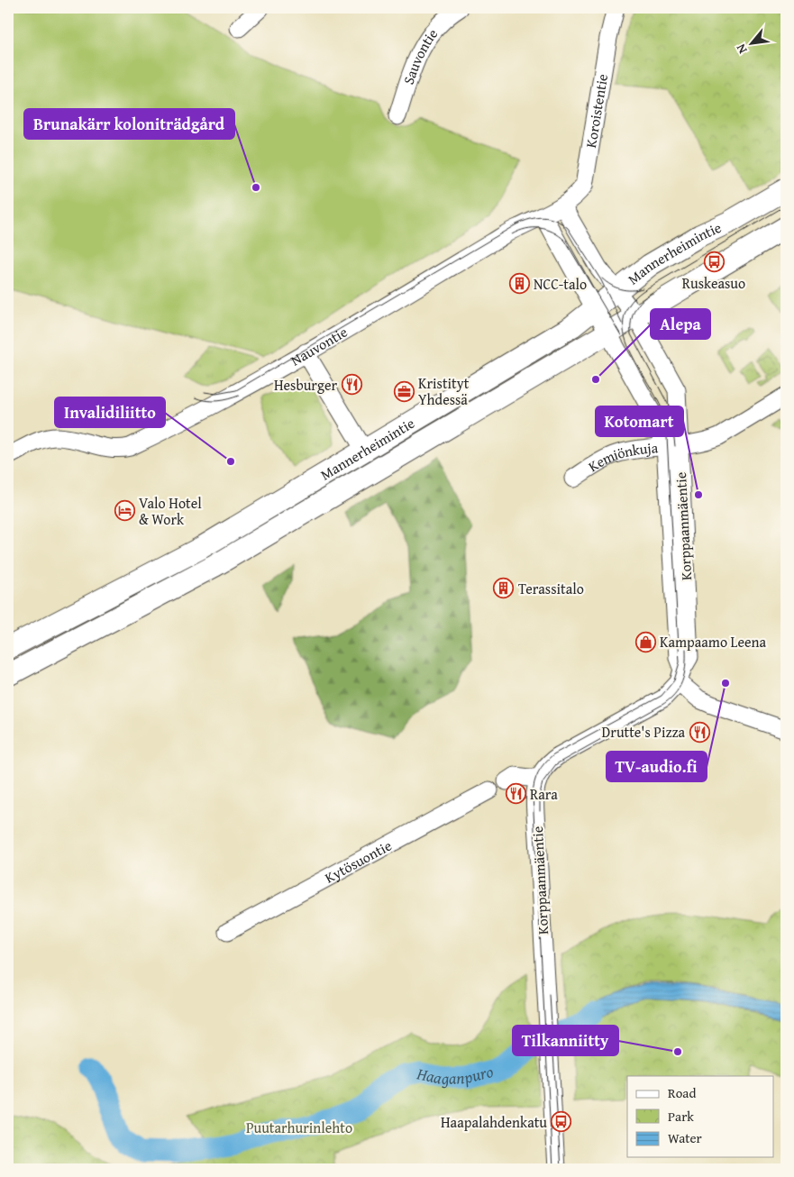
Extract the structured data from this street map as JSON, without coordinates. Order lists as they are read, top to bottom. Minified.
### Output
{"streets":{"main road":["Mannerheimintie"],"street":["Sauvontie","Koroistentie","Nauvontie","Kemiönkuja","Korppaanmäentie","Kytösuontie"]},"crossings":[["Koroistentie","Nauvontie"],["Mannerheimintie","Korppaanmäentie"],["Kemiönkuja","Korppaanmäentie"]],"water":["Haaganpuro"],"parks":["Puutarhurinlehto"],"places":{"other":["Brunakärr koloniträdgård","Alepa","Invalidiliitto","Kotomart","TV-audio.fi","Tilkanniitty"],"bus stop":["Ruskeasuo","Haapalahdenkatu"],"building":["NCC-talo","Terassitalo"],"restaurant":["Hesburger","Drutte's Pizza","Rara"],"office":["Kristityt Yhdessä"],"hotel":["Valo Hotel & Work"],"shop":["Kampaamo Leena"]},"legend":["Road","Park","Water"],"north":"bottom left"}
